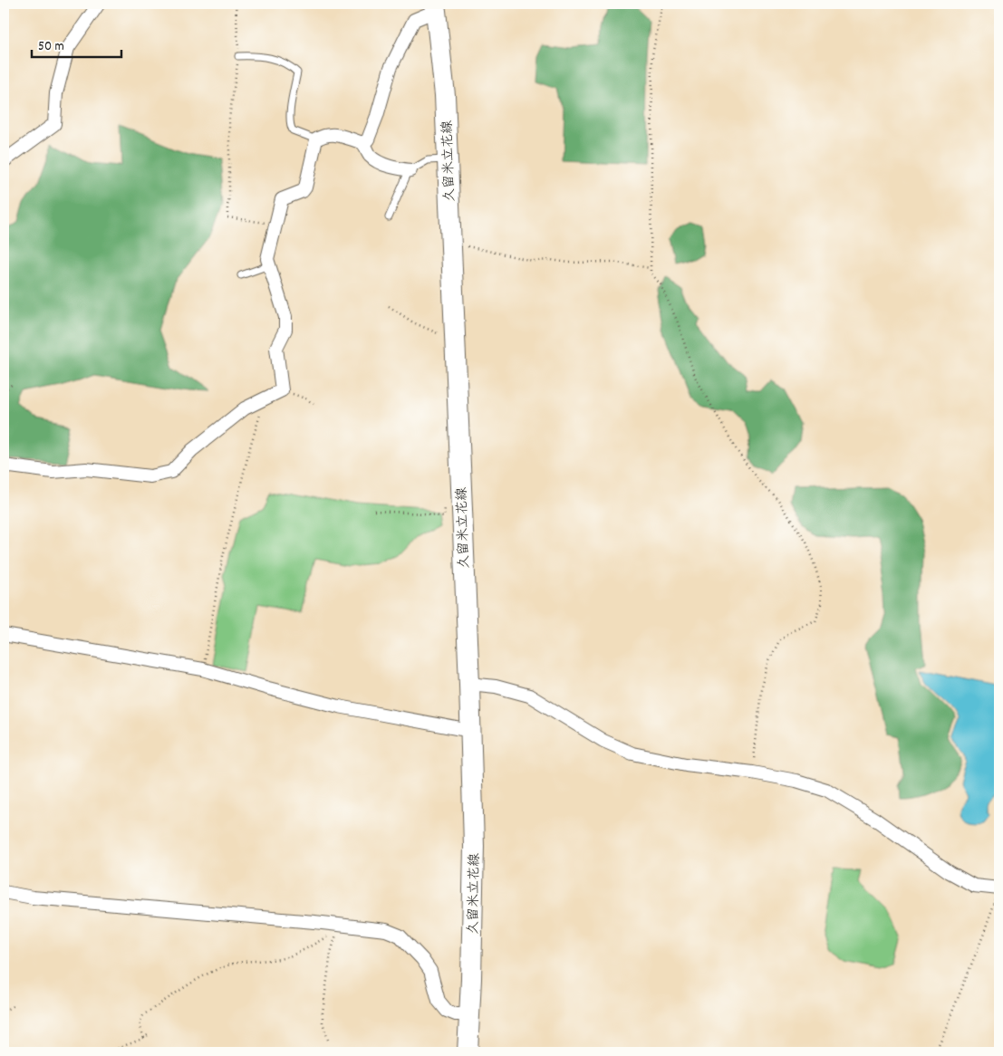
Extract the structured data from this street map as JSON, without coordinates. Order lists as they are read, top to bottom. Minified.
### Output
{"streets":{"main road":["久留米立花線"]},"scale_bar":"50 m"}
